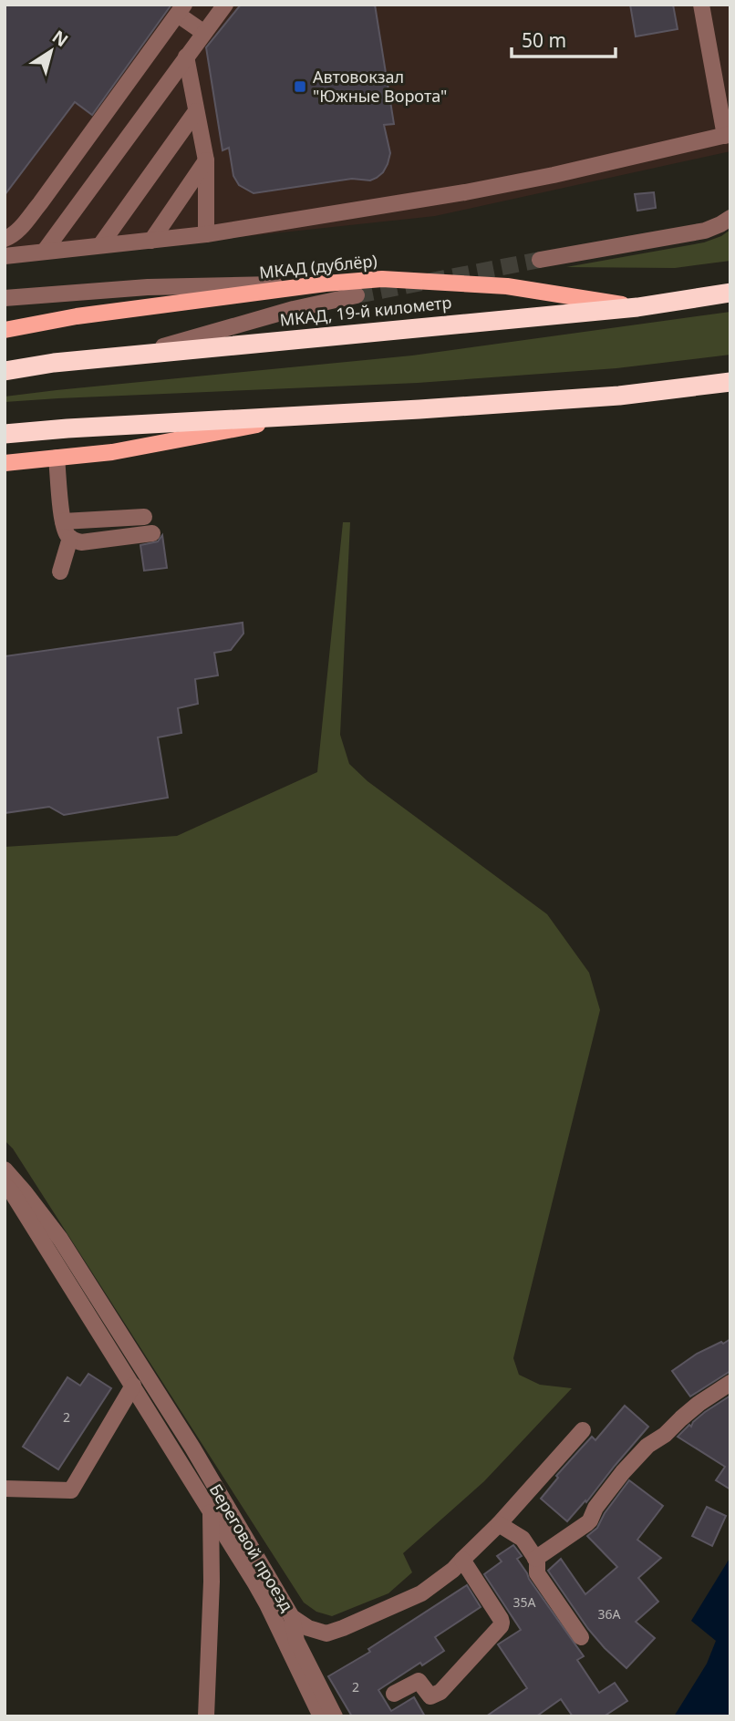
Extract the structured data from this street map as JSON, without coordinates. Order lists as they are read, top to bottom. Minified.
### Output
{"streets":{"highway":["МКАД, 19-й километр"],"main road":["МКАД (дублёр)"],"street":["Береговой проезд"]},"crossings":[["МКАД (дублёр)","МКАД, 19-й километр"]],"places":{"transit":["Автовокзал \"Южные Ворота\""]},"house_numbers":["2","35А","36А","2"],"scale_bar":"50 m","north":"top right"}
